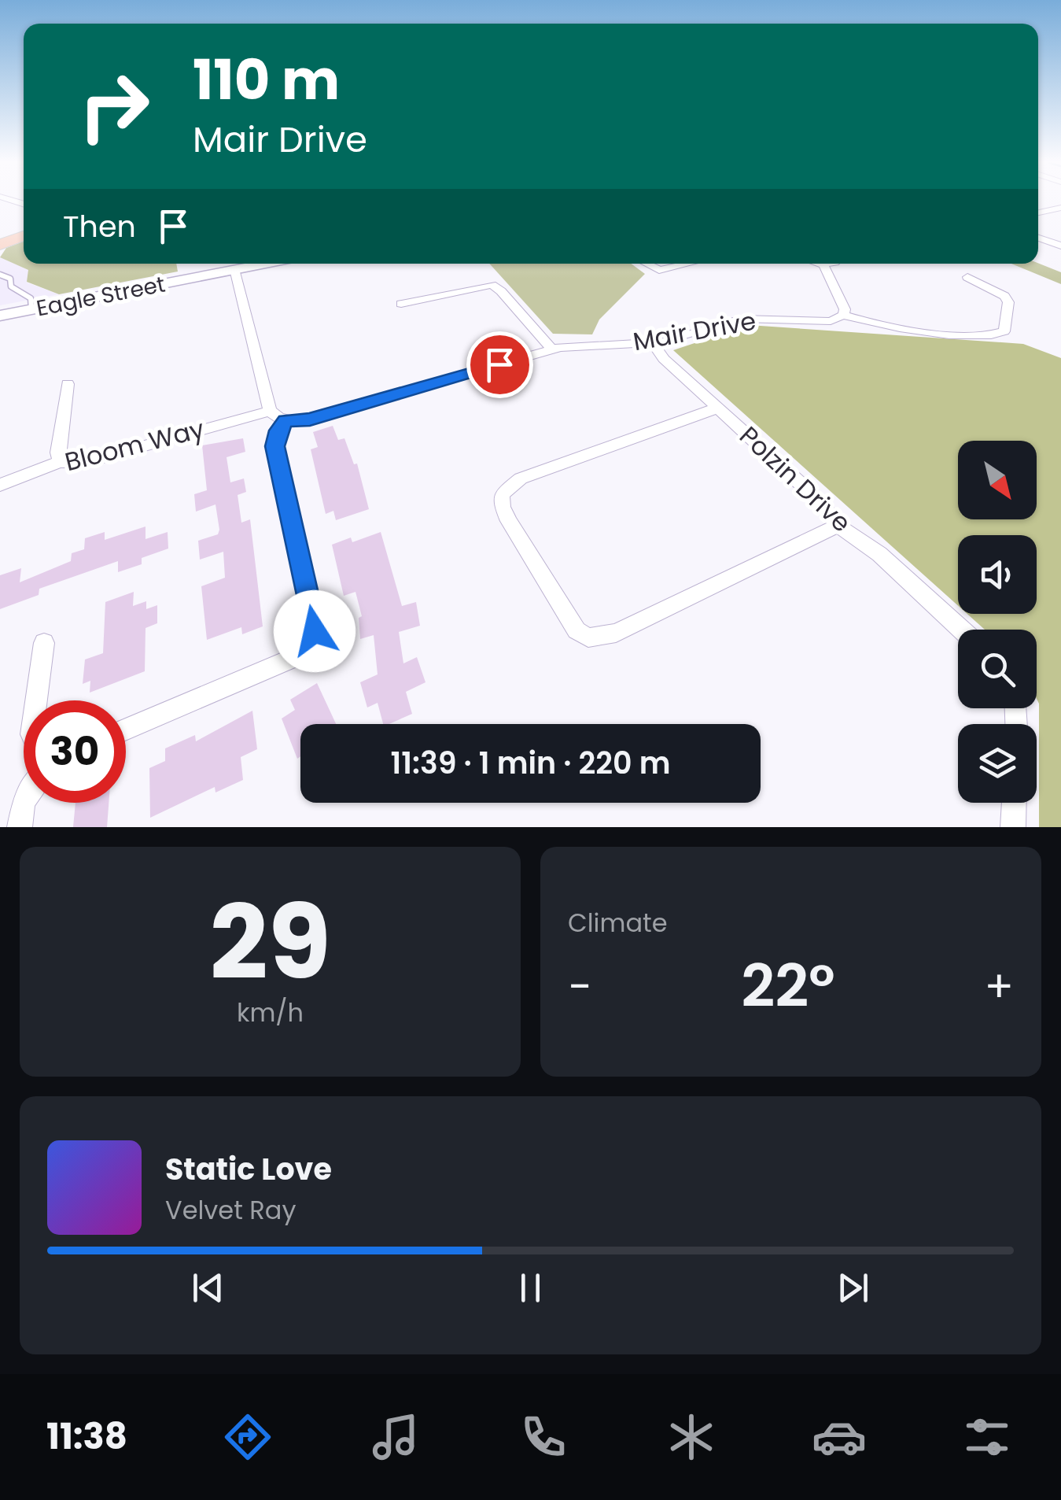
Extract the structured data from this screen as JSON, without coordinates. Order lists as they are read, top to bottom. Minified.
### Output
{"streets":{"street":["Eagle Street","Mair Drive","Bloom Way","Polzin Drive"]},"crossings":[["Mair Drive","Bloom Way"],["Mair Drive","Polzin Drive"]],"north":"bottom right","page":{"turn":["110 m","Mair Drive"],"then":"Then","limit":"30","trip":"11:39 · 1 min · 220 m","tile":[["29","km/h"],"Climate"],"heat":["−","22°","+"],"song":["Static Love","Velvet Ray"],"tabs":"11:38"}}
